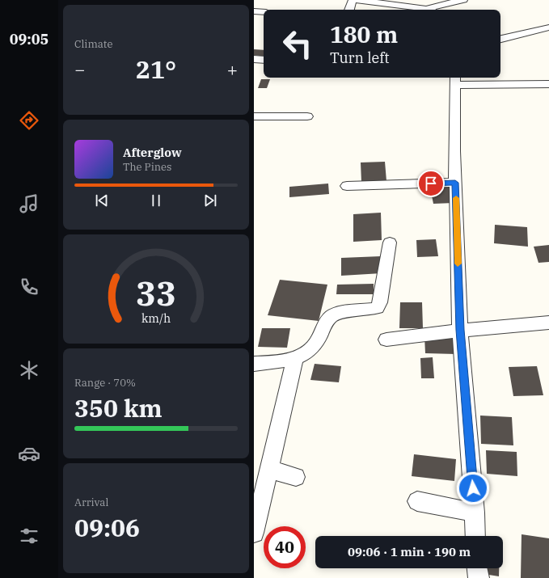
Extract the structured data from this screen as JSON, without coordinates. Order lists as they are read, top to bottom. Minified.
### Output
{"page":{"tabs":"09:05","tile":["Climate",["Range · 70%","350 km"],["Arrival","09:06"]],"turn":["180 m","Turn left"],"heat":["−","21°","+"],"song":["Afterglow","The Pines"],"limit":"40","trip":"09:06 · 1 min · 190 m","gauge":["33","km/h"]}}
